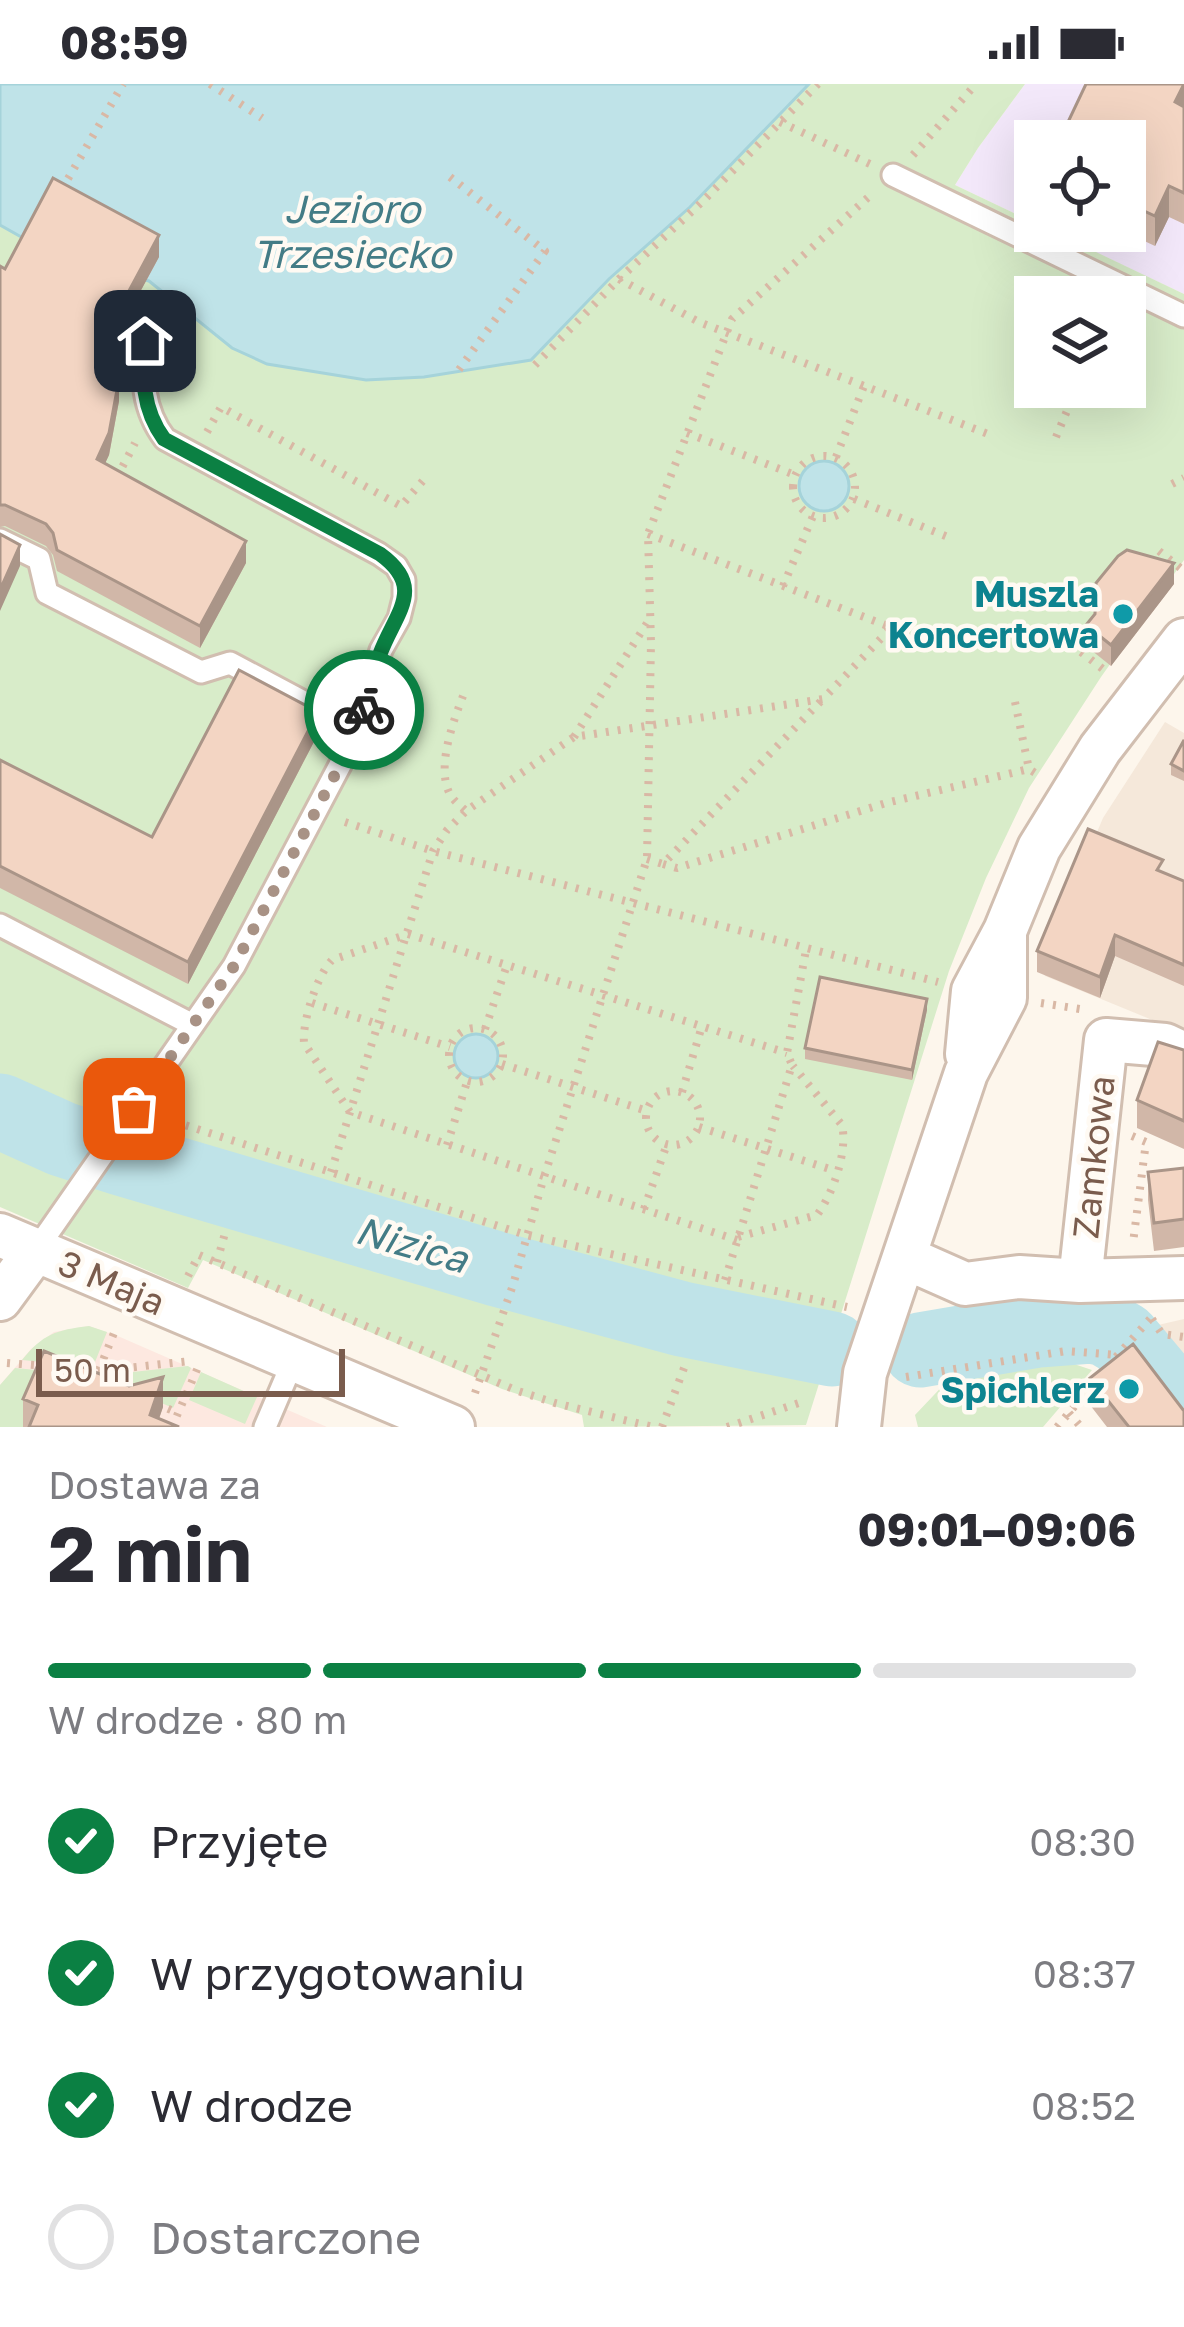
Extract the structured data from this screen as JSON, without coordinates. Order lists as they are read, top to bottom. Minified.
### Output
{"streets":{"street":["Zamkowa","3 Maja"]},"water":["Jezioro Trzesiecko","Nizica"],"places":["Muszla Koncertowa","Spichlerz"],"scale_bar":"50 m","page":{"status":"08:59","scale":"50 m","heading":["2 min","Dostawa za","09:01–09:06"],"bar":"W drodze · 80 m","list":[["Przyjęte","08:30"],["W przygotowaniu","08:37"],["W drodze","08:52"],"Dostarczone"]}}
